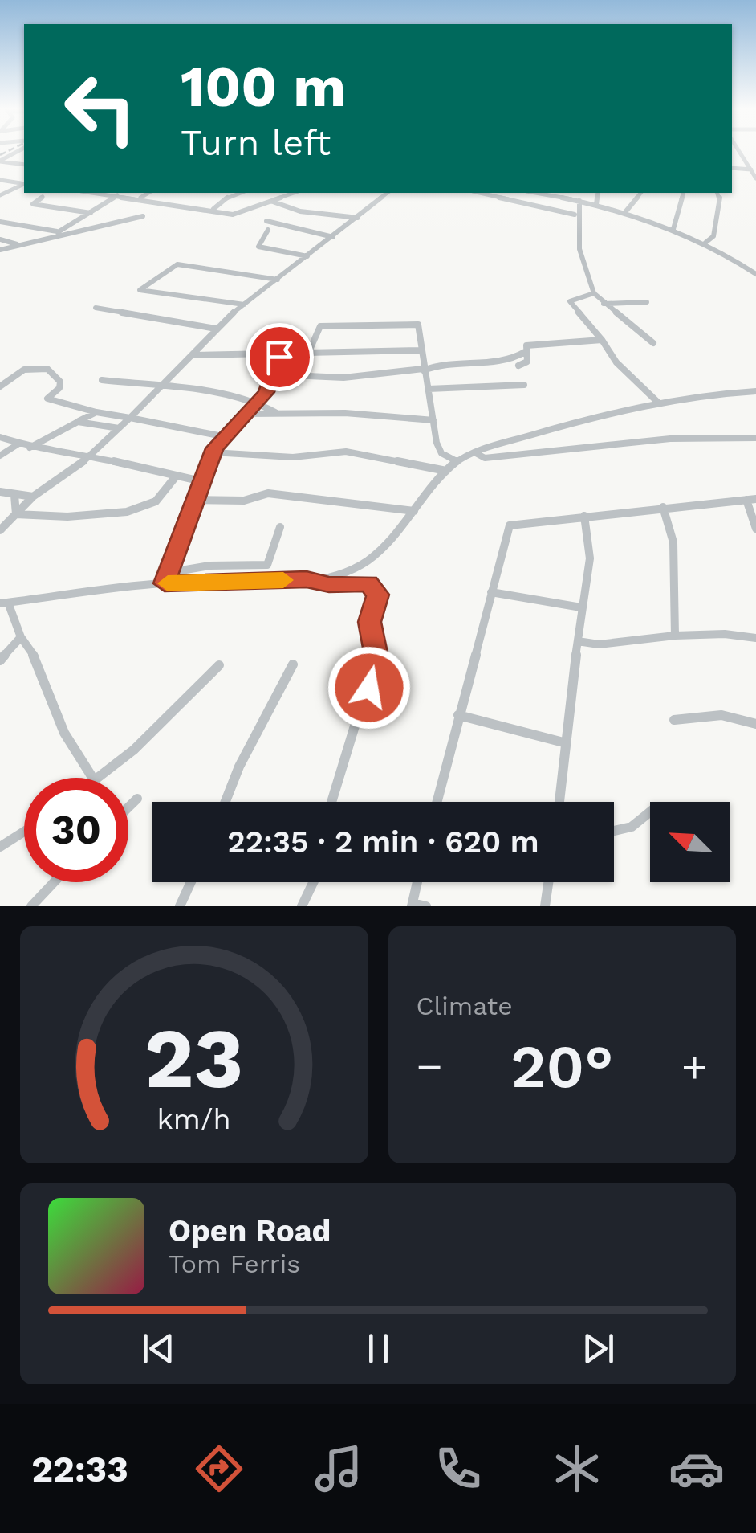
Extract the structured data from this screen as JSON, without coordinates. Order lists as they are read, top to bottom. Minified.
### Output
{"north":"top left","page":{"turn":["100 m","Turn left"],"limit":"30","trip":"22:35 · 2 min · 620 m","tile":"Climate","heat":["−","20°","+"],"song":["Open Road","Tom Ferris"],"tabs":"22:33","gauge":["23","km/h"]}}
